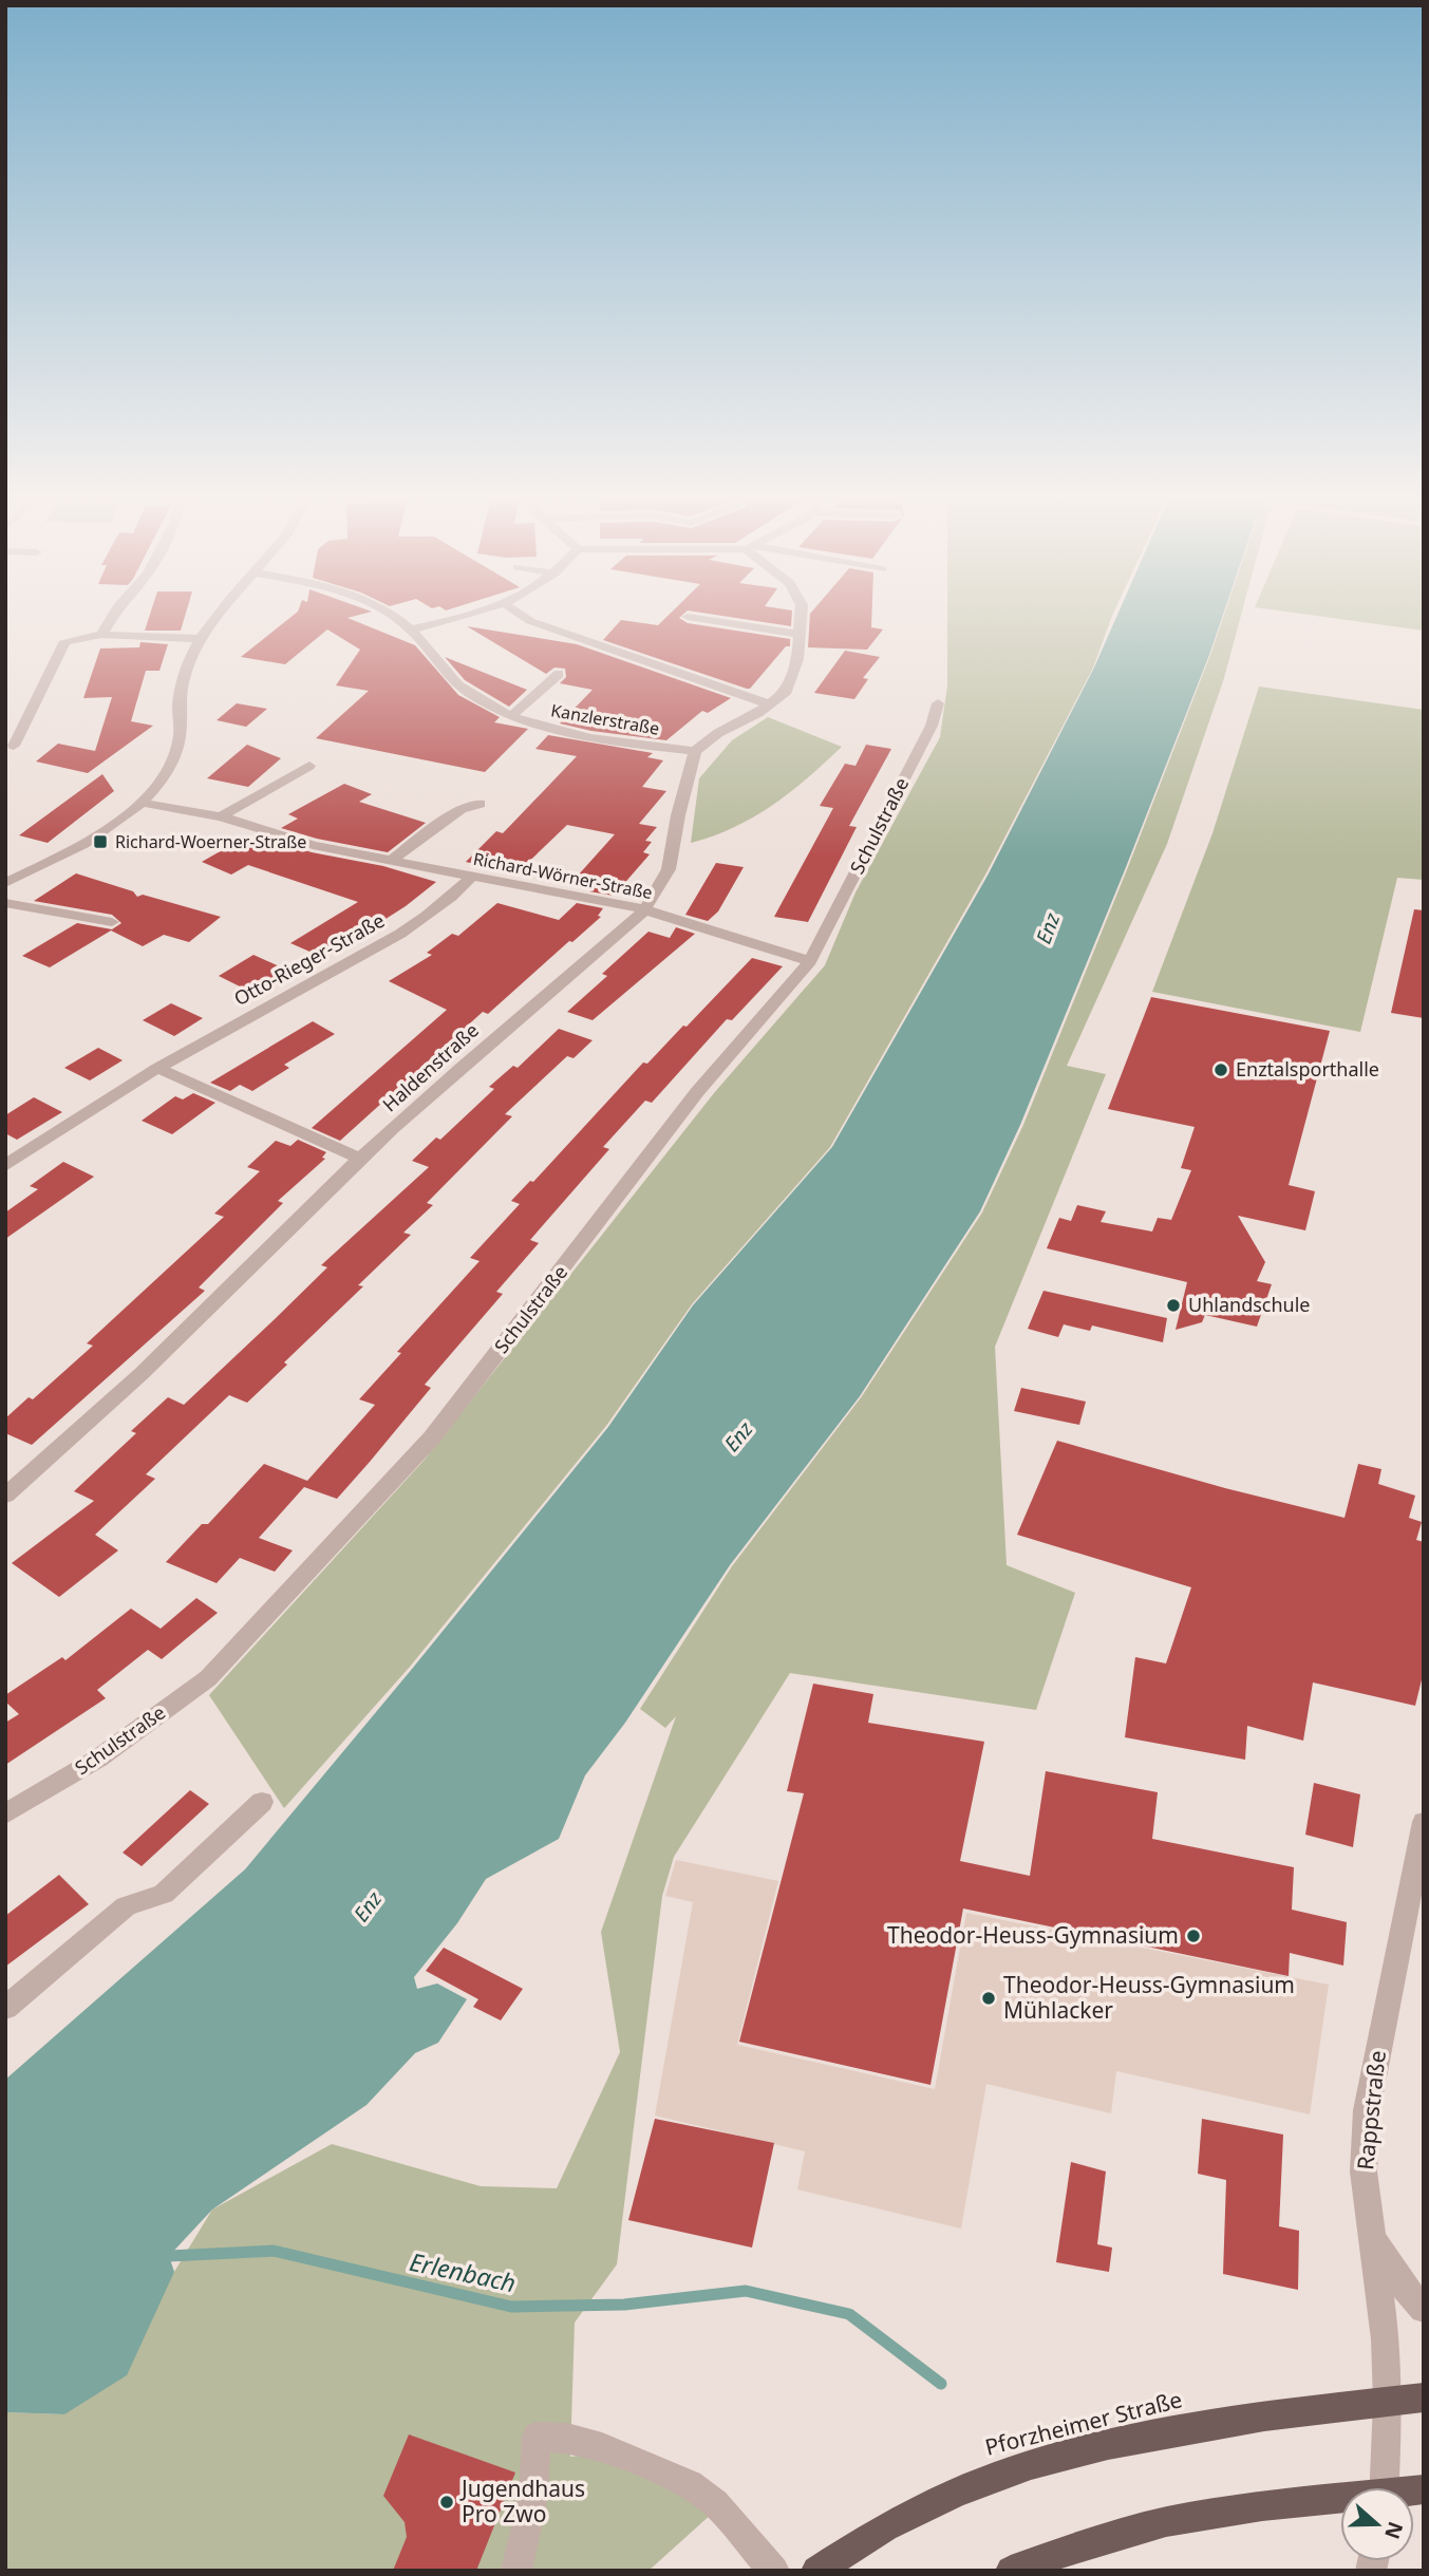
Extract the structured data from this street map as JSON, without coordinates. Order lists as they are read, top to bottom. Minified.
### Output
{"streets":{"main road":["Pforzheimer Straße"],"street":["Kanzlerstraße","Schulstraße","Richard-Wörner-Straße","Otto-Rieger-Straße","Haldenstraße","Rappstraße"]},"crossings":[["Kanzlerstraße","Haldenstraße"],["Schulstraße","Richard-Wörner-Straße"],["Richard-Wörner-Straße","Otto-Rieger-Straße"],["Richard-Wörner-Straße","Haldenstraße"],["Rappstraße","Pforzheimer Straße"]],"water":["Enz","Erlenbach"],"places":{"transit":["Richard-Woerner-Straße"],"other":["Enztalsporthalle","Uhlandschule","Theodor-Heuss-Gymnasium","Theodor-Heuss-Gymnasium Mühlacker","Jugendhaus Pro Zwo"]},"north":"right"}
